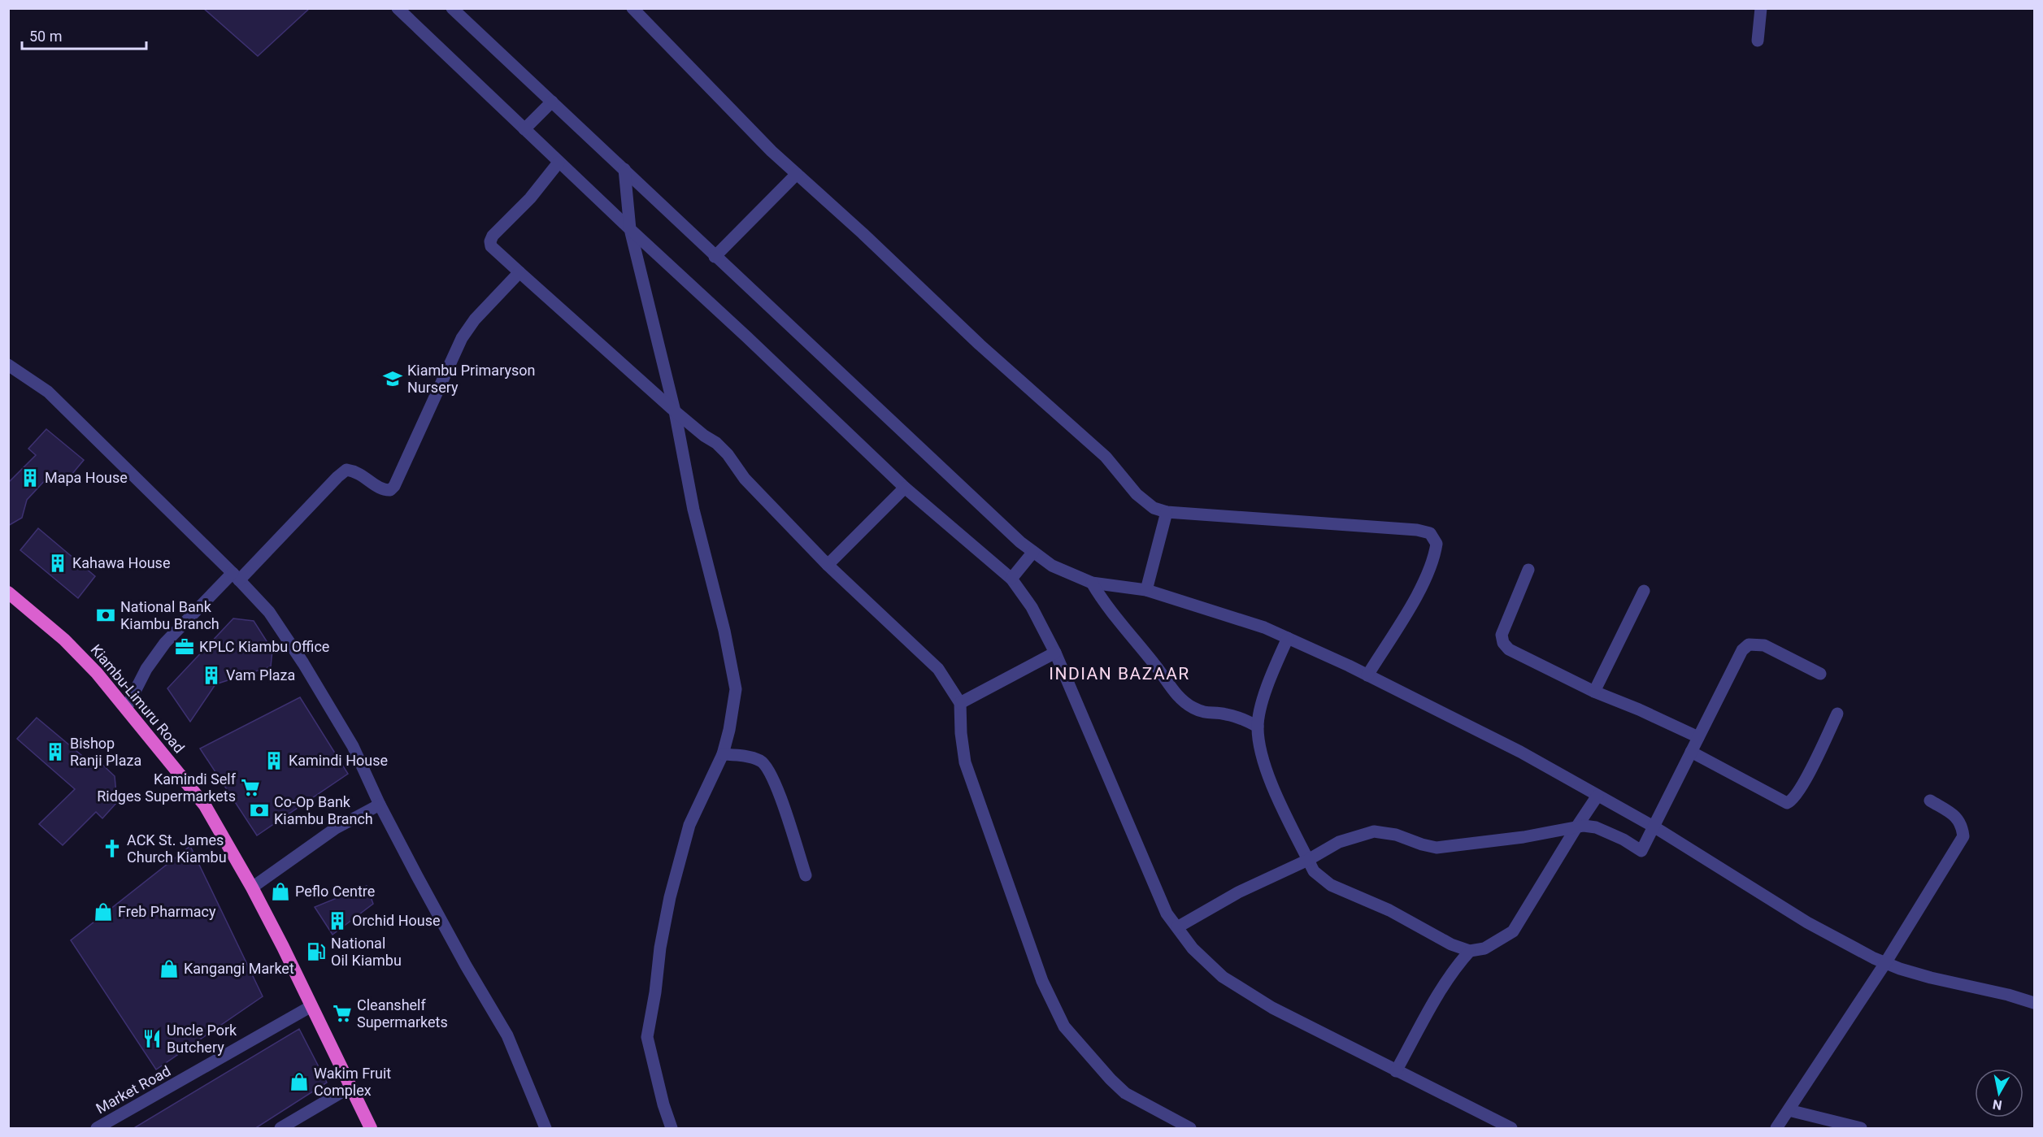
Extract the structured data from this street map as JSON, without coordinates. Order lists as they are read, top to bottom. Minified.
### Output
{"streets":{"highway":["Kiambu-Limuru Road"],"street":["Market Road"]},"crossings":[["Kiambu-Limuru Road","Market Road"]],"districts":["INDIAN BAZAAR"],"places":{"school or university":["Kiambu Primaryson Nursery"],"building":["Mapa House","Kahawa House","Vam Plaza","Bishop Ranji Plaza","Kamindi House","Orchid House"],"bank":["National Bank Kiambu Branch","Co-Op Bank Kiambu Branch"],"office":["KPLC Kiambu Office"],"supermarket":["Kamindi Self Ridges Supermarkets","Cleanshelf Supermarkets"],"church":["ACK St. James Church Kiambu"],"shop":["Peflo Centre","Freb Pharmacy","Kangangi Market","Wakim Fruit Complex"],"fuel station":["National Oil Kiambu"],"restaurant":["Uncle Pork Butchery"]},"scale_bar":"50 m","north":"bottom"}
